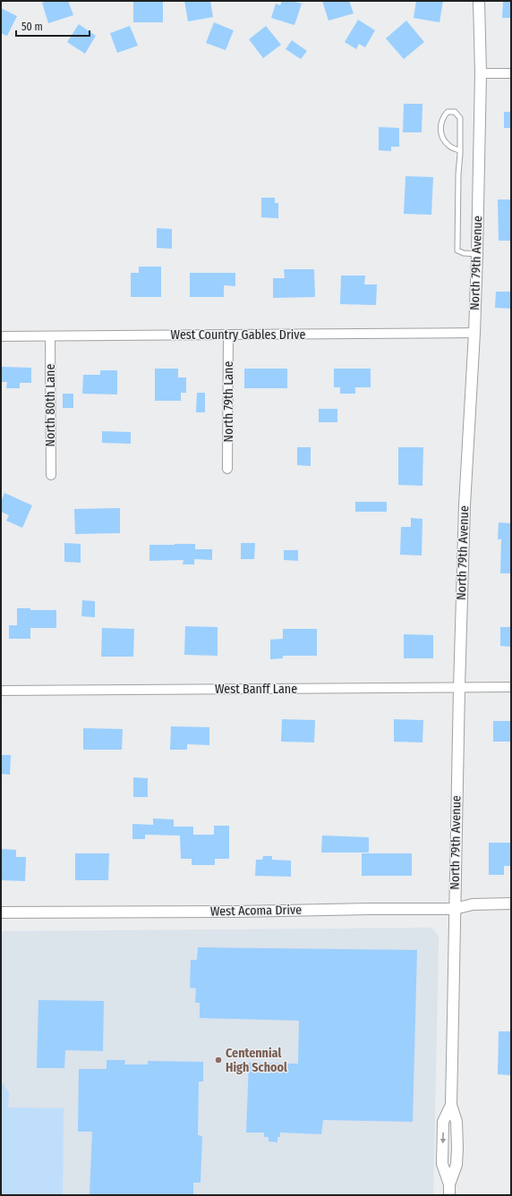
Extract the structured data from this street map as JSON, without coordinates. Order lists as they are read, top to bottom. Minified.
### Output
{"streets":{"street":["North 79th Avenue","West Country Gables Drive","North 79th Lane","North 80th Lane","West Banff Lane","West Acoma Drive"]},"crossings":[["North 79th Avenue","West Country Gables Drive"],["North 79th Avenue","West Banff Lane"],["North 79th Avenue","West Acoma Drive"],["West Country Gables Drive","North 79th Lane"],["West Country Gables Drive","North 80th Lane"]],"places":["Centennial High School"],"scale_bar":"50 m"}
